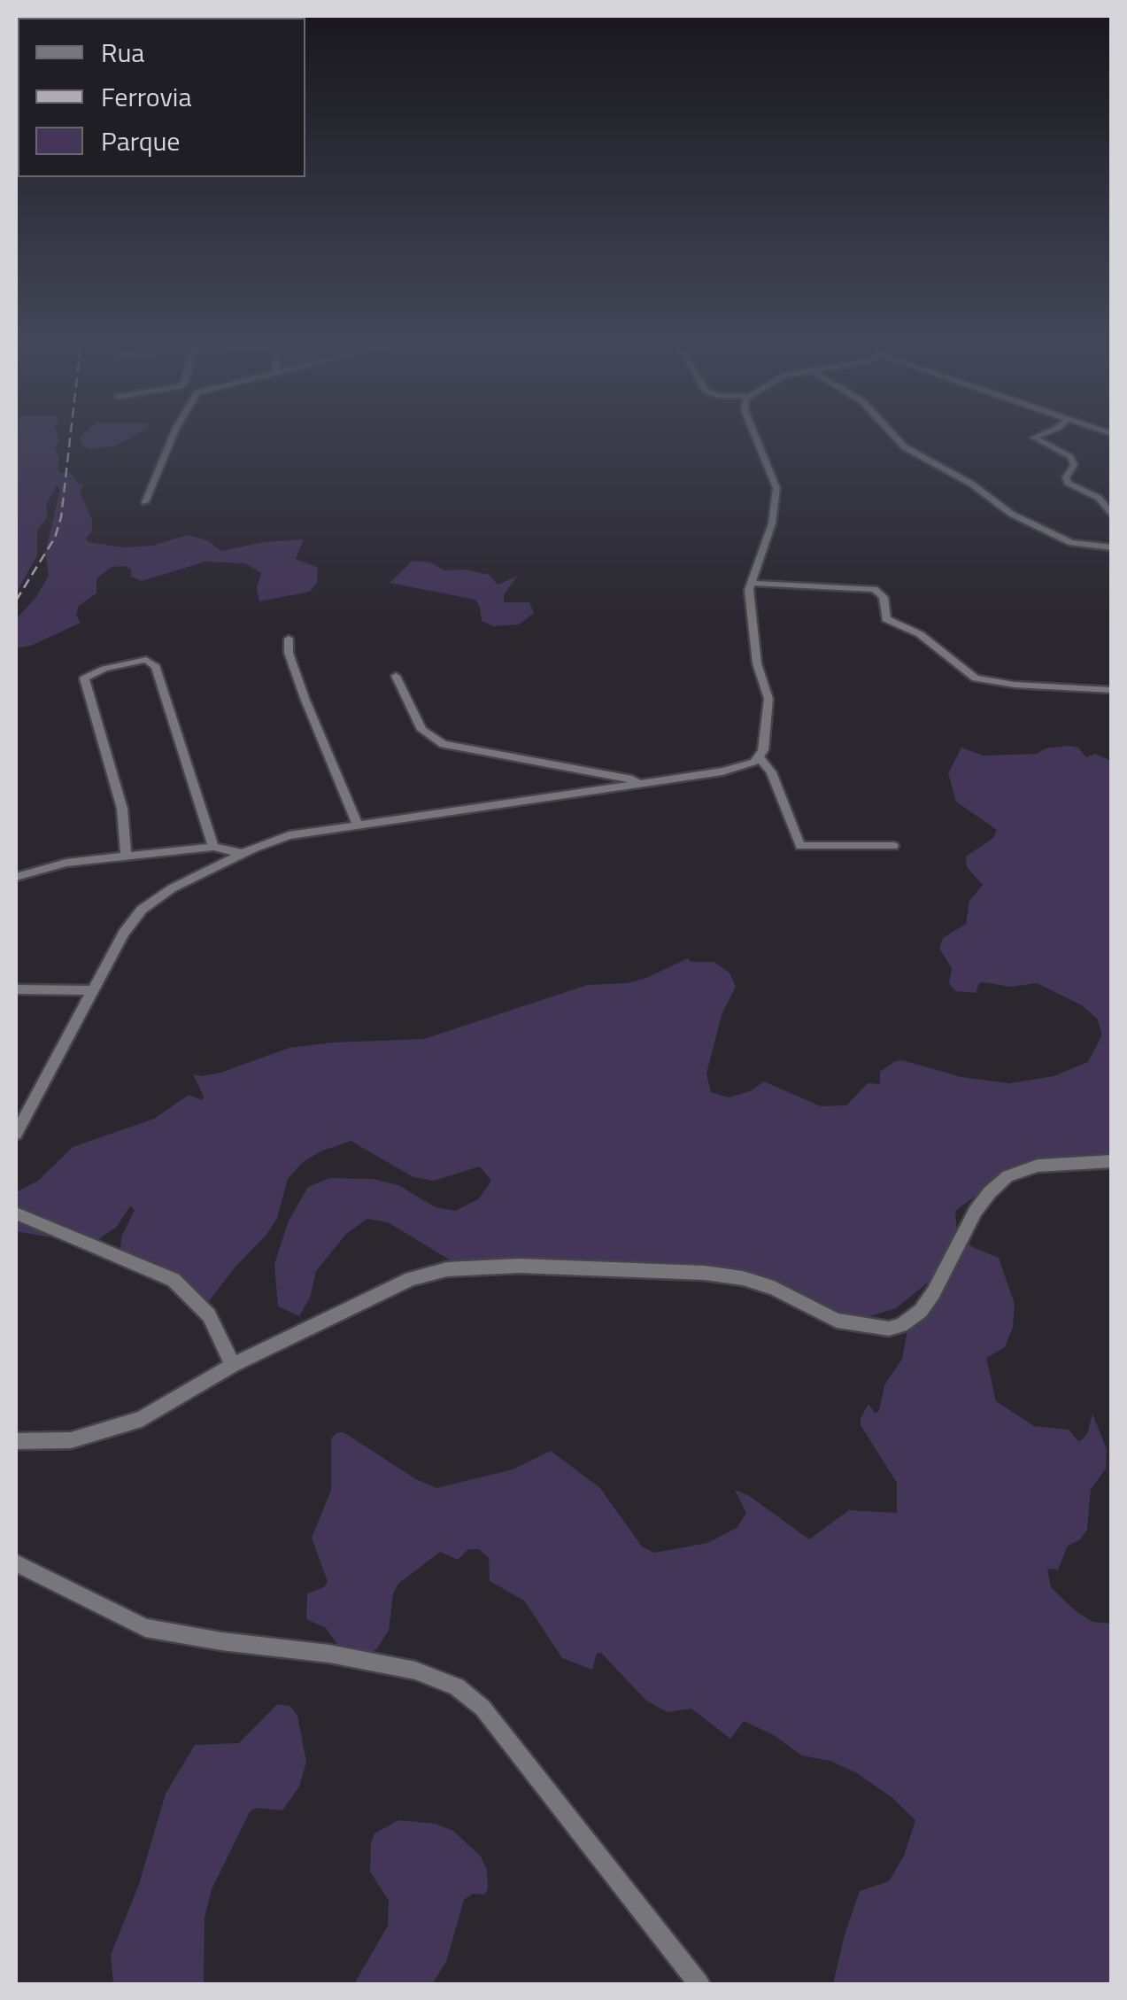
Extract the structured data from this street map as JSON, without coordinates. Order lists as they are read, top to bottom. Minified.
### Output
{"legend":["Rua","Ferrovia","Parque"]}
